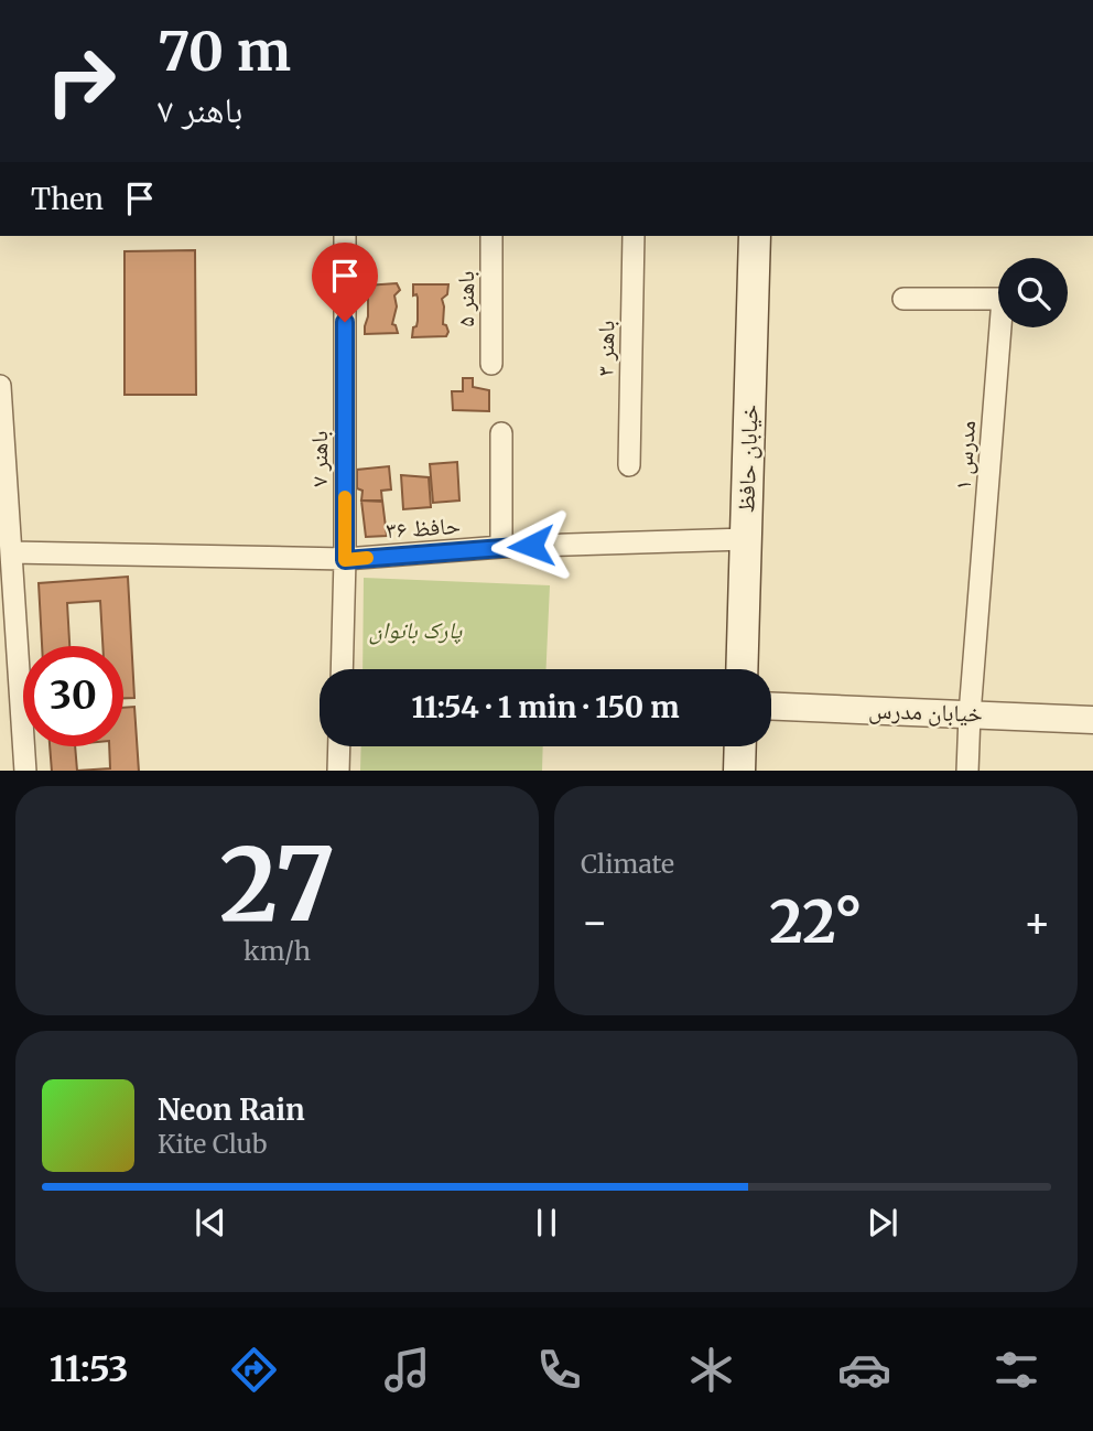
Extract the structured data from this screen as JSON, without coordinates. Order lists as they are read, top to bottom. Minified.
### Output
{"streets":{"main road":["خیابان حافظ"],"street":["باهنر ۵","باهنر ۳","مدرس ۱","باهنر ۷","حافظ ۳۶","خیابان مدرس"]},"crossings":[["مدرس ۱","خیابان مدرس"],["باهنر ۷","حافظ ۳۶"],["خیابان حافظ","حافظ ۳۶"]],"parks":["پارک بانوان"],"page":{"turn":["70 m","باهنر ۷"],"then":"Then","limit":"30","trip":"11:54 · 1 min · 150 m","tile":[["27","km/h"],"Climate"],"heat":["−","22°","+"],"song":["Neon Rain","Kite Club"],"tabs":"11:53"}}
